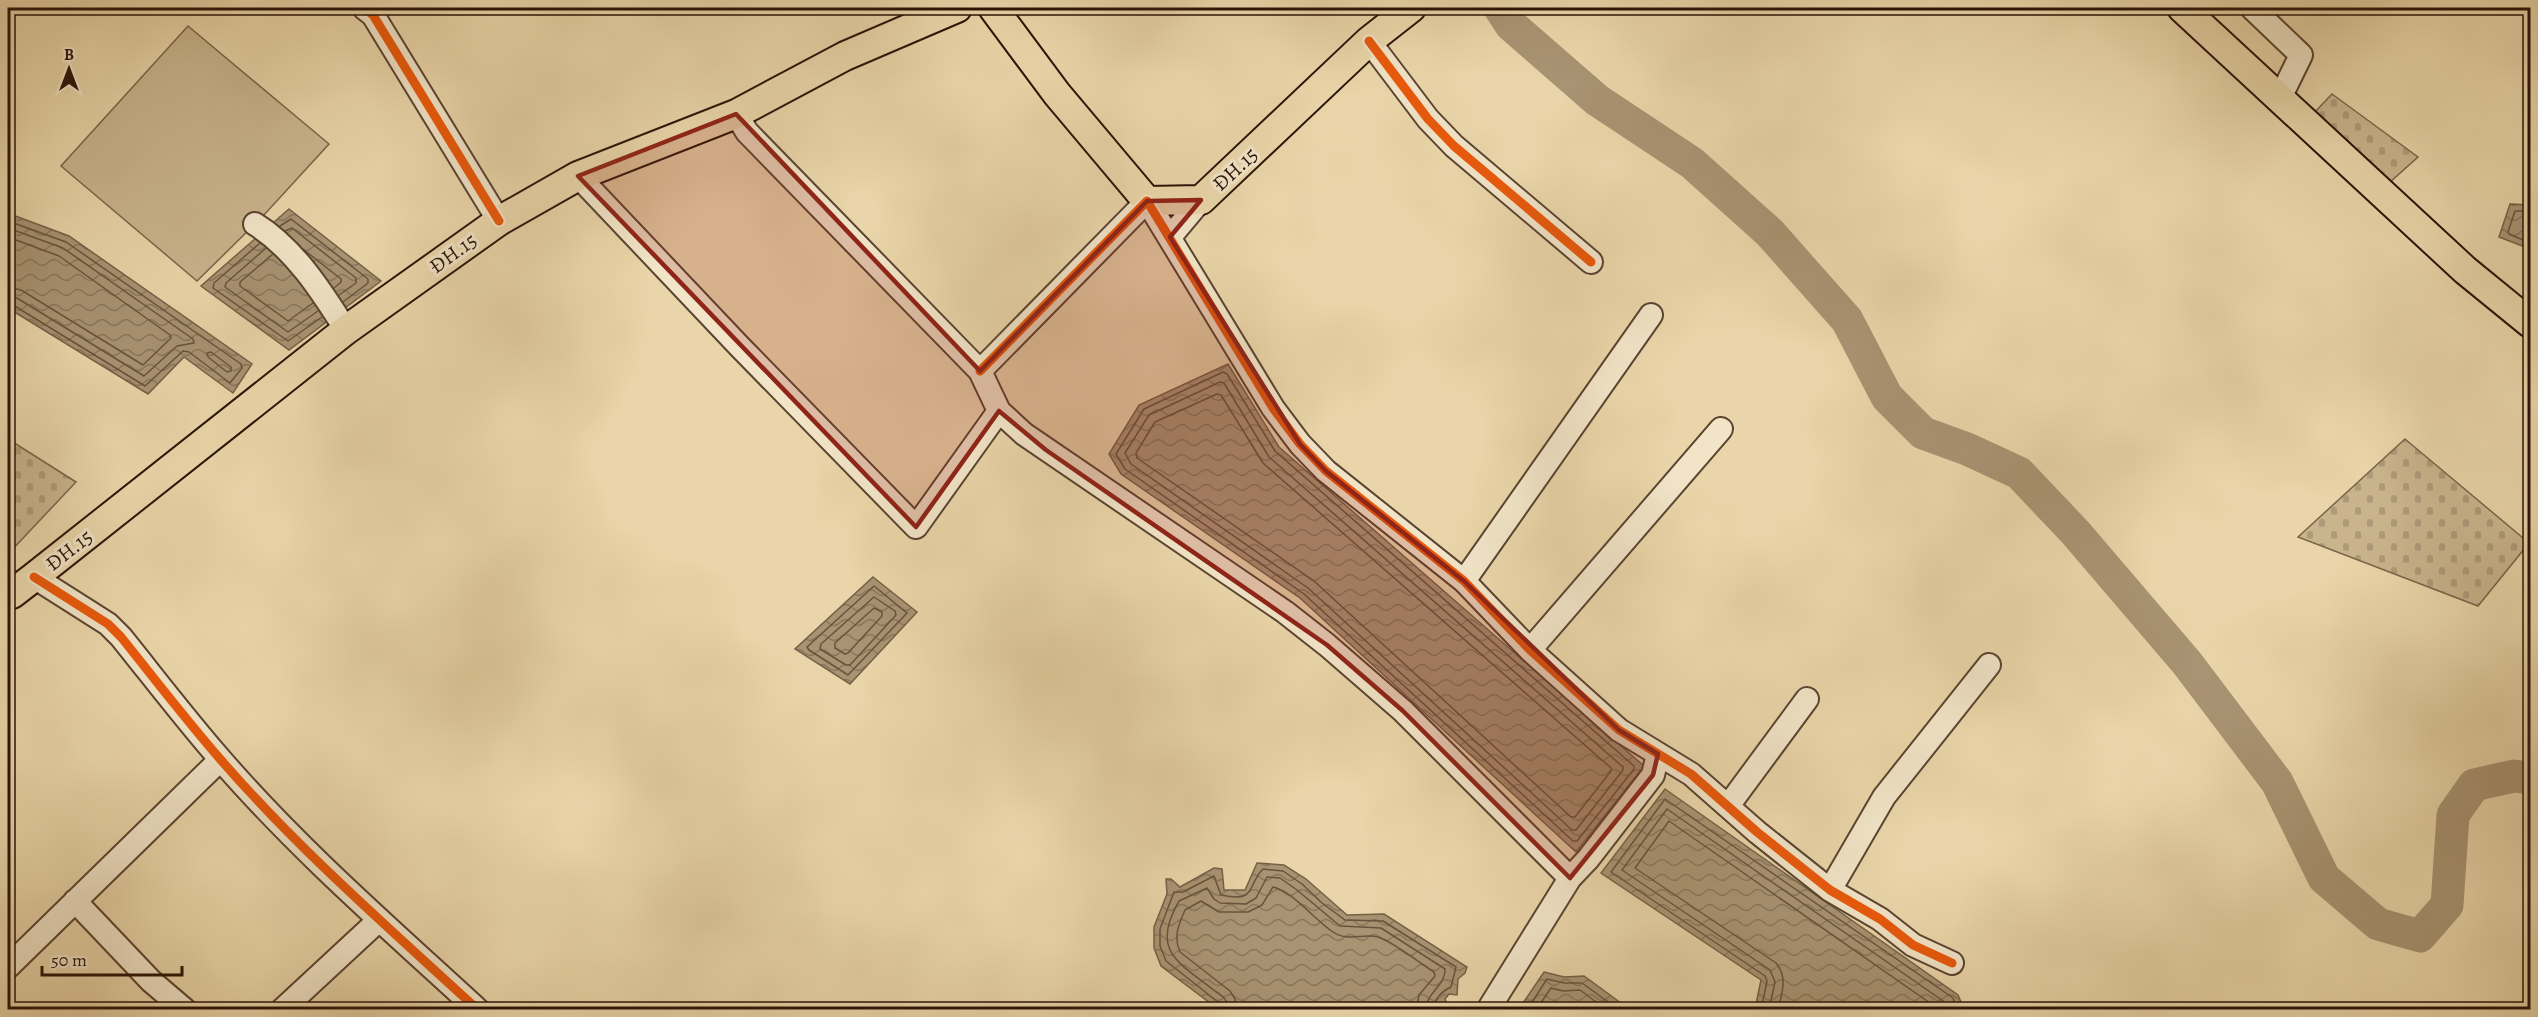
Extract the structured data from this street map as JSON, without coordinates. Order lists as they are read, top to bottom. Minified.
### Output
{"streets":{"main road":["ĐH.15"]},"scale_bar":"50 m","north":"top"}
